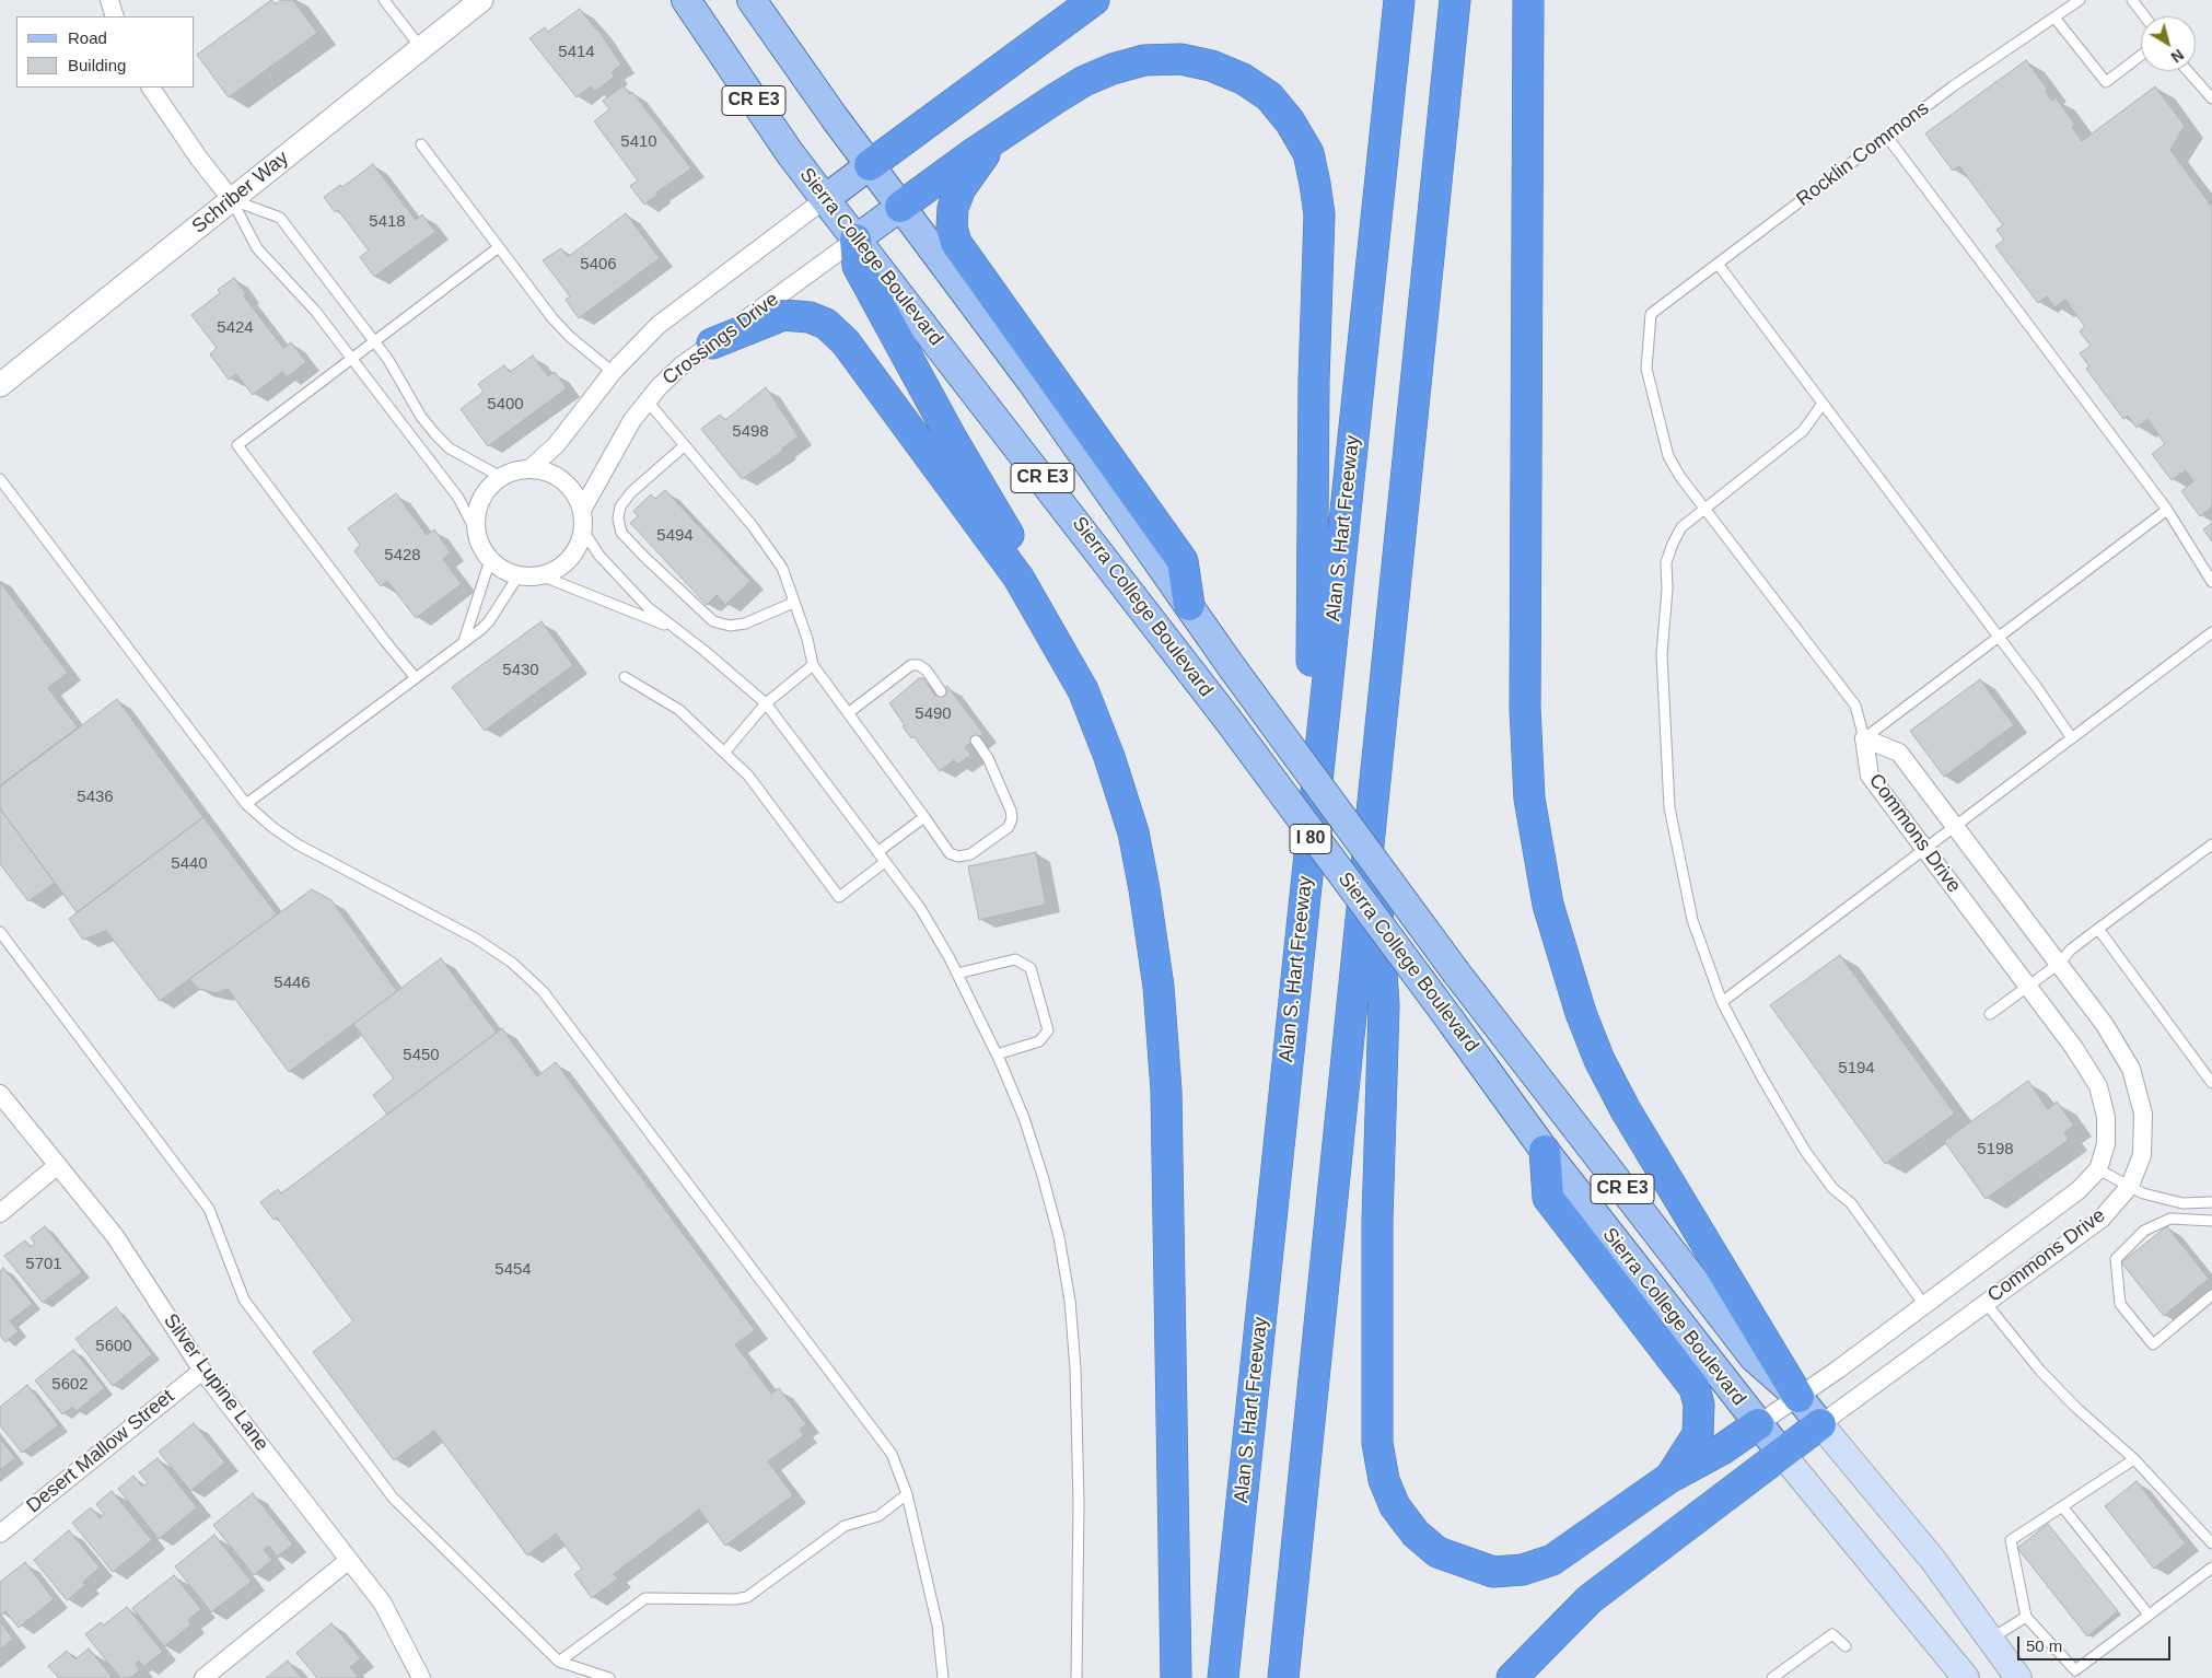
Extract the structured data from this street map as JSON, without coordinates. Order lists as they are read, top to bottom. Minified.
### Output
{"streets":{"highway":["Alan S. Hart Freeway","I 80"],"main road":["CR E3","Sierra College Boulevard","Crossings Drive"],"street":["Schriber Way","Commons Drive","Silver Lupine Lane","Desert Mallow Street"],"lane":["Rocklin Commons"]},"crossings":[["Sierra College Boulevard","Crossings Drive"],["Sierra College Boulevard","Commons Drive"],["Silver Lupine Lane","Desert Mallow Street"]],"house_numbers":["5414","5410","5418","5406","5424","5400","5498","5494","5428","5430","5490","5436","5440","5446","5450","5194","5198","5701","5454","5600","5602"],"legend":["Road","Building"],"scale_bar":"50 m","north":"bottom right"}
